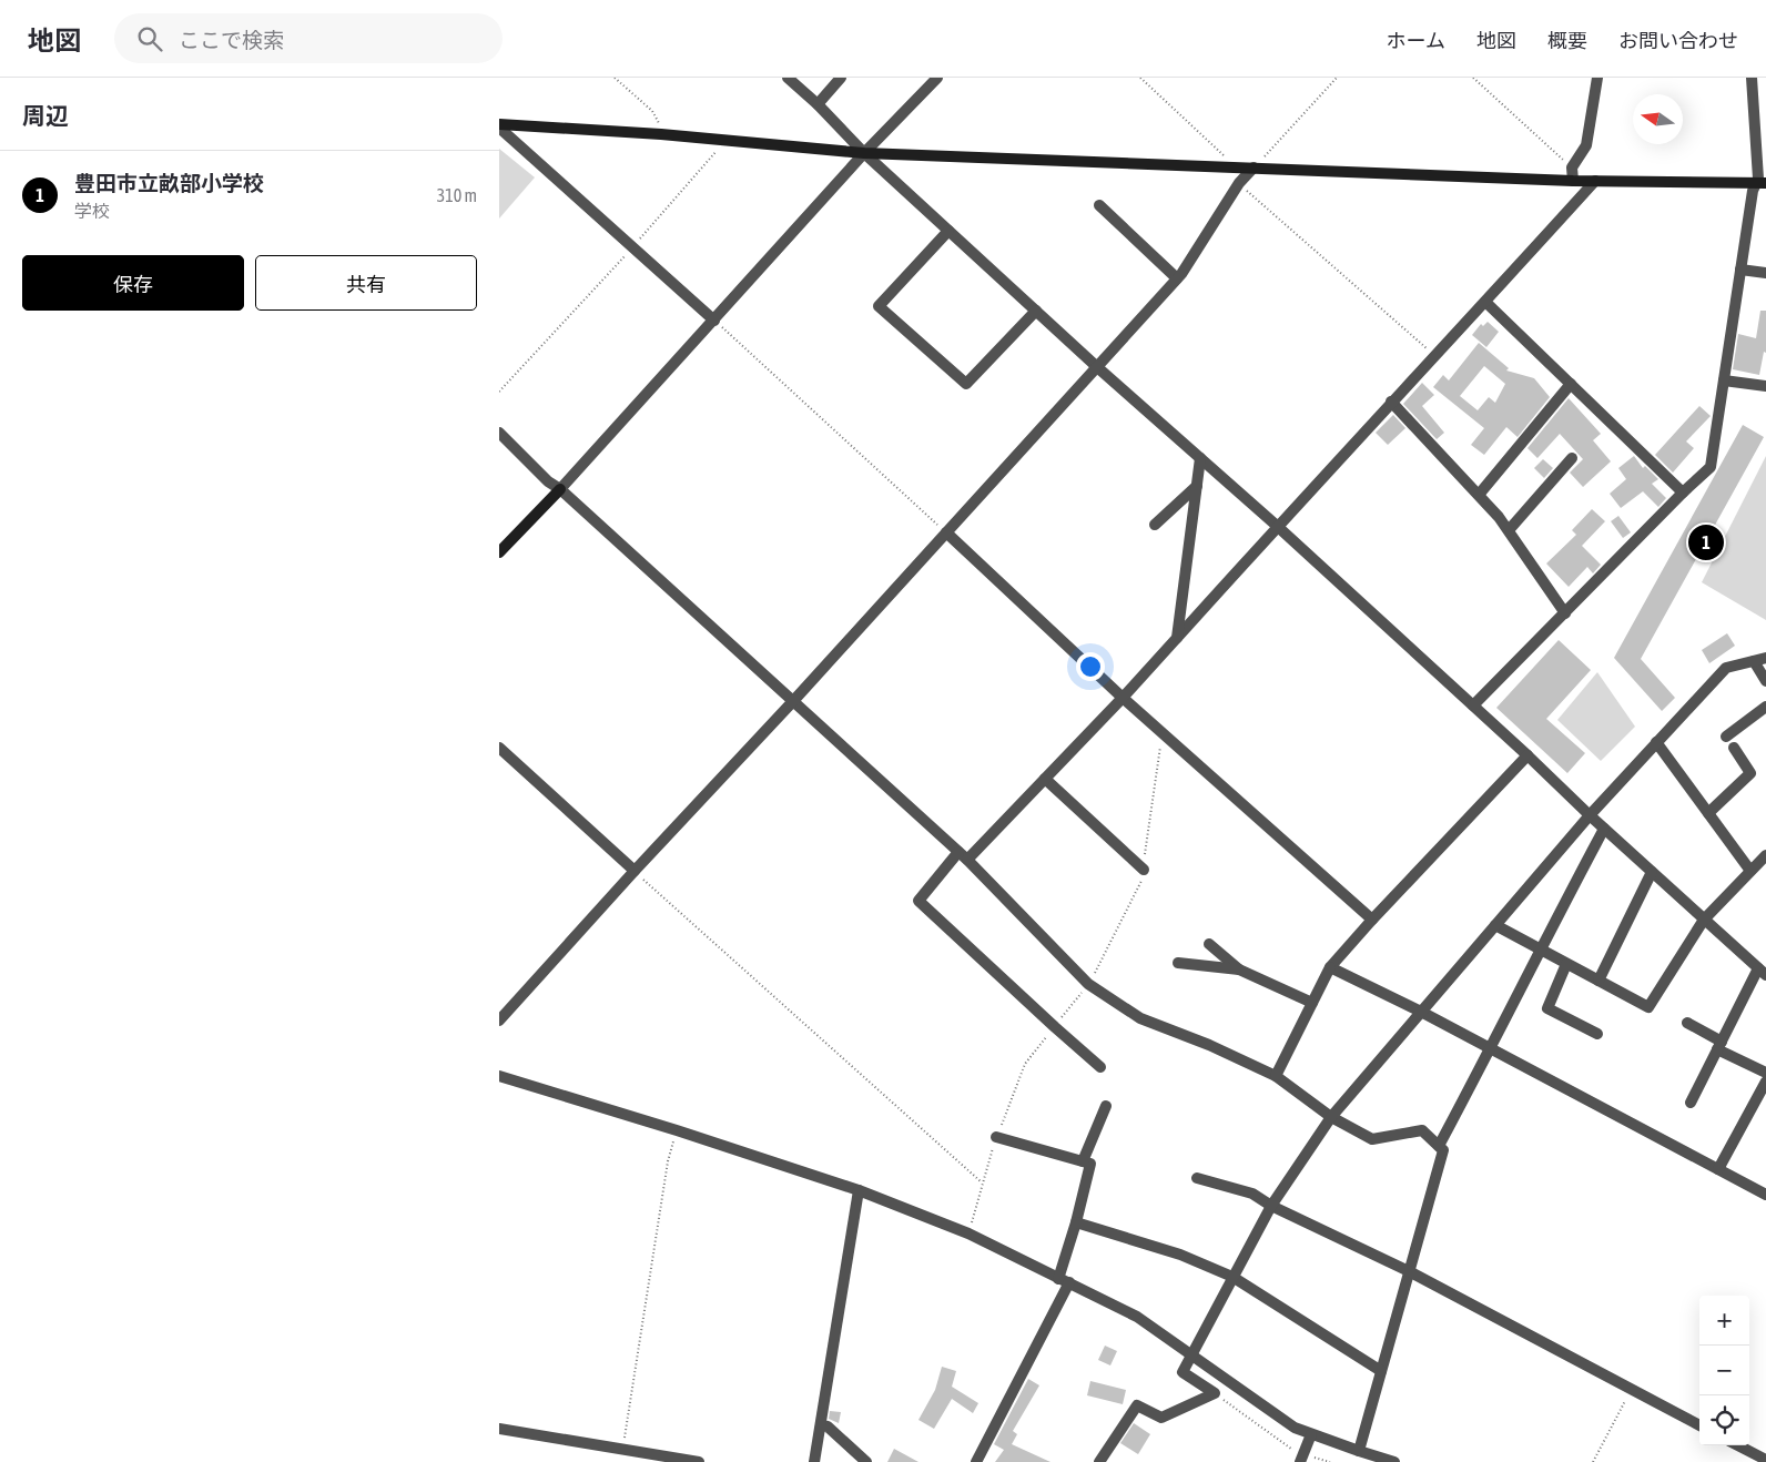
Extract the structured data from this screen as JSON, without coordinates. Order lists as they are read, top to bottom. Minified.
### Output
{"north":"left","page":{"header":"地図","search":"ここで検索","nav":["ホーム","地図","概要","お問い合わせ"],"heading":"周辺","list":[{"mark":"1","name":"豊田市立畝部小学校","note":"学校","value":"310 m"}],"buttons":["保存","共有"],"pins":"1","map_buttons":["+","−"]}}
